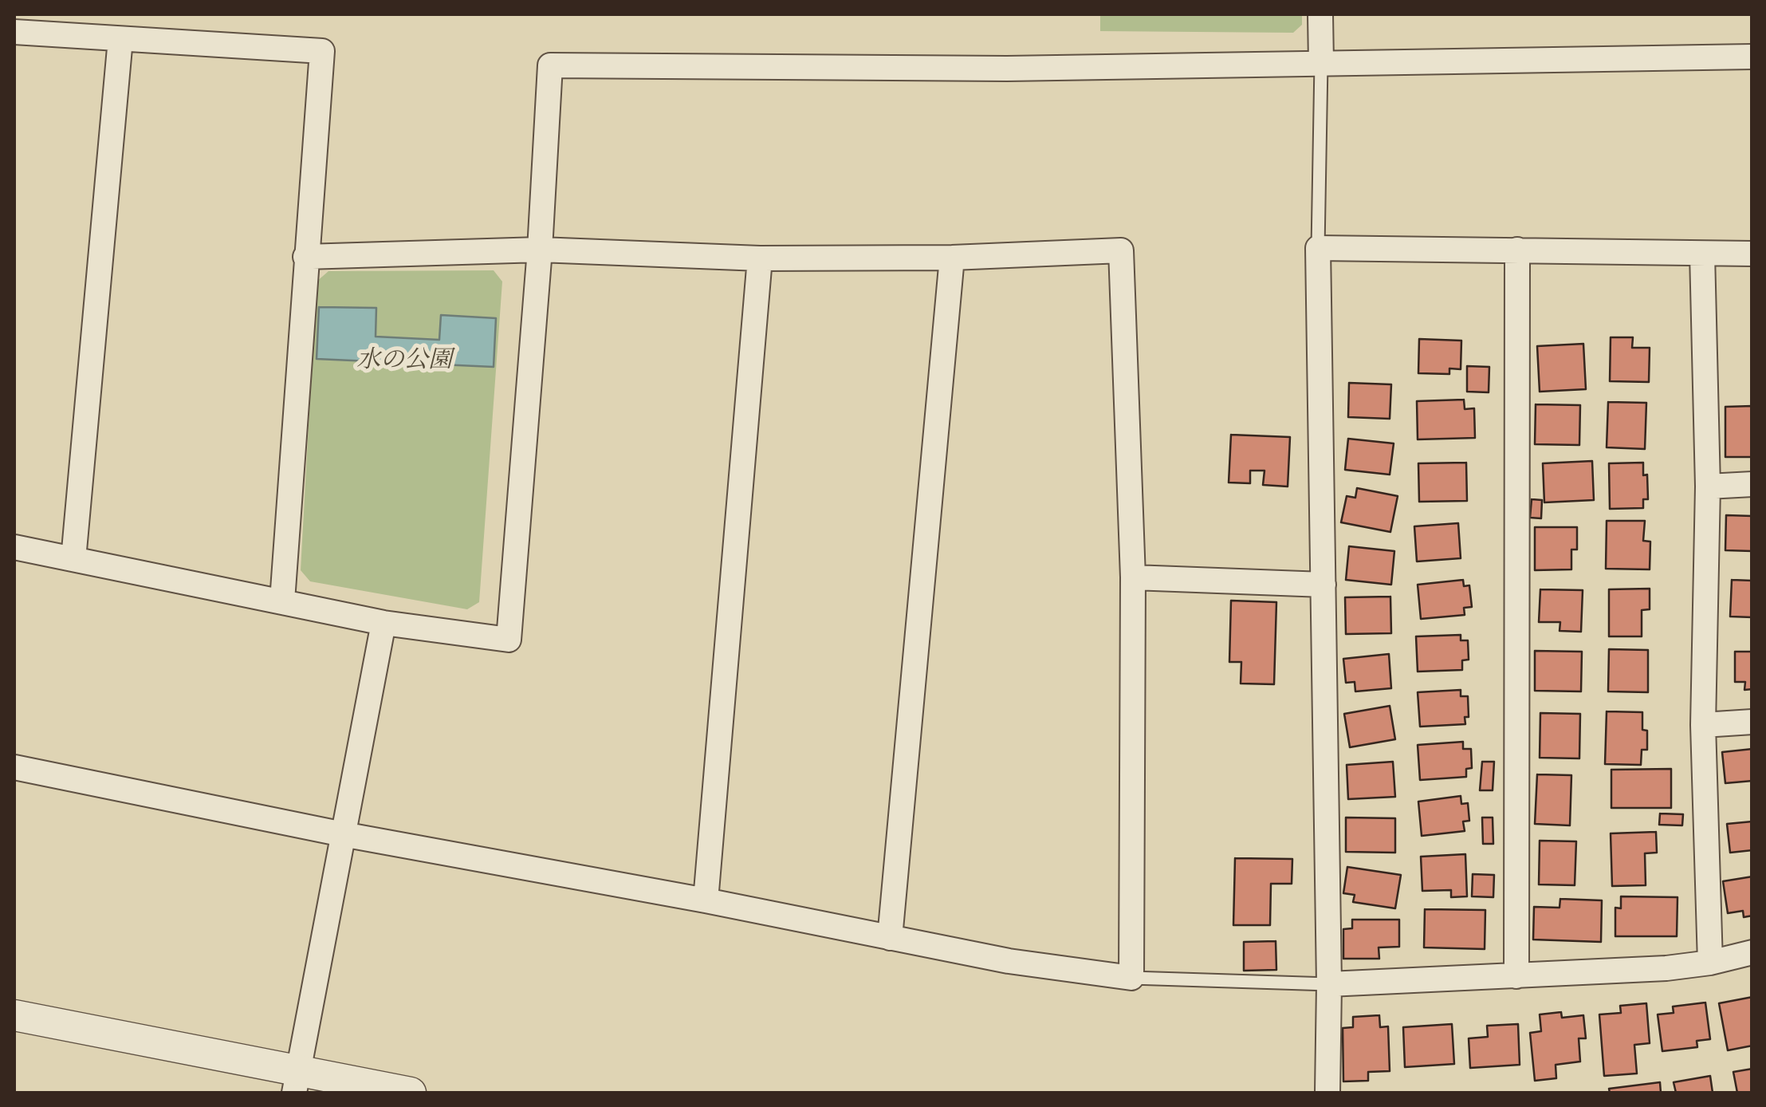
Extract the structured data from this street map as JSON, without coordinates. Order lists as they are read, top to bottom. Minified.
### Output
{"parks":["水の公園"]}
